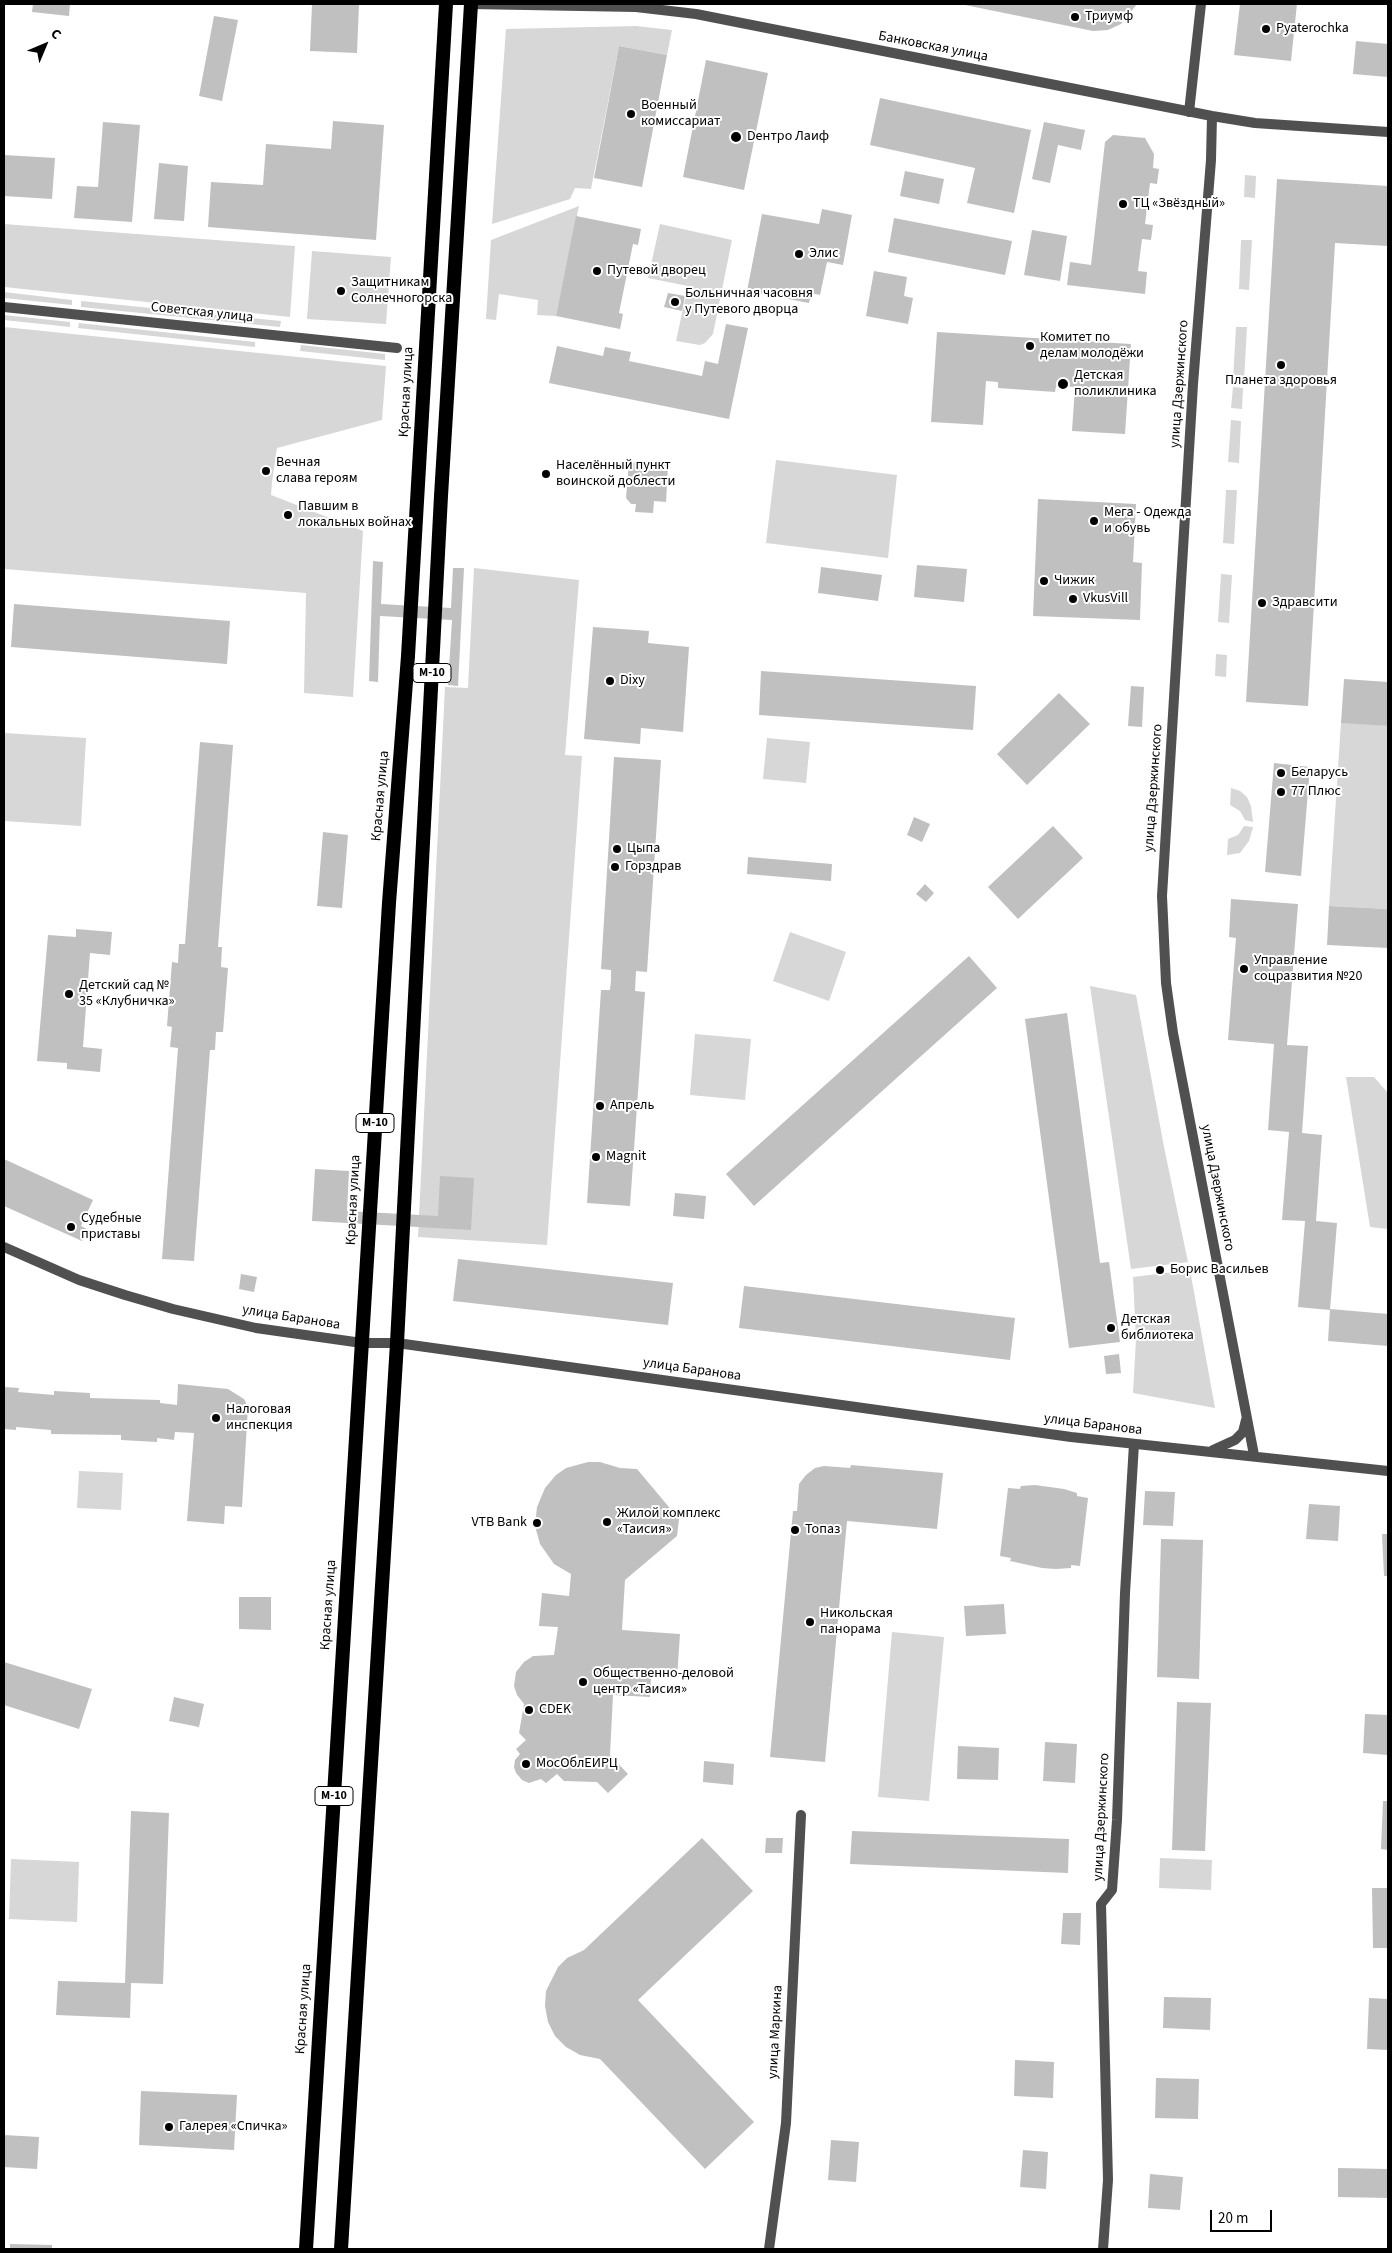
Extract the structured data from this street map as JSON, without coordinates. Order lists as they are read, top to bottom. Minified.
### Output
{"streets":{"highway":["Красная улица","М-10"],"street":["Банковская улица","Советская улица","улица Дзержинского","улица Баранова","улица Маркина"]},"crossings":[["Банковская улица","улица Дзержинского"],["Банковская улица","М-10"],["улица Дзержинского","улица Баранова"],["Красная улица","улица Баранова"],["М-10","улица Баранова"]],"places":["Триумф","Pyaterochka","Военный комиссариат","Dентро Лаиф","ТЦ «Звёздный»","Элис","Путевой дворец","Защитникам Солнечногорска","Больничная часовня у Путевого дворца","Комитет по делам молодёжи","Планета здоровья","Детская поликлиника","Вечная слава героям","Населённый пункт воинской доблести","Павшим в локальных войнах","Мега - Одежда и обувь","Чижик","VkusVill","Здравсити","Dixy","Беларусь","77 Плюс","Цыпа","Горздрав","Управление соцразвития №20","Детский сад № 35 «Клубничка»","Апрель","Magnit","Судебные приставы","Борис Васильев","Детская библиотека","Налоговая инспекция","Жилой комплекс «Таисия»","VTB Bank","Топаз","Никольская панорама","Общественно-деловой центр «Таисия»","CDEK","МосОблЕИРЦ","Галерея «Спичка»"],"scale_bar":"20 m","north":"top right"}
